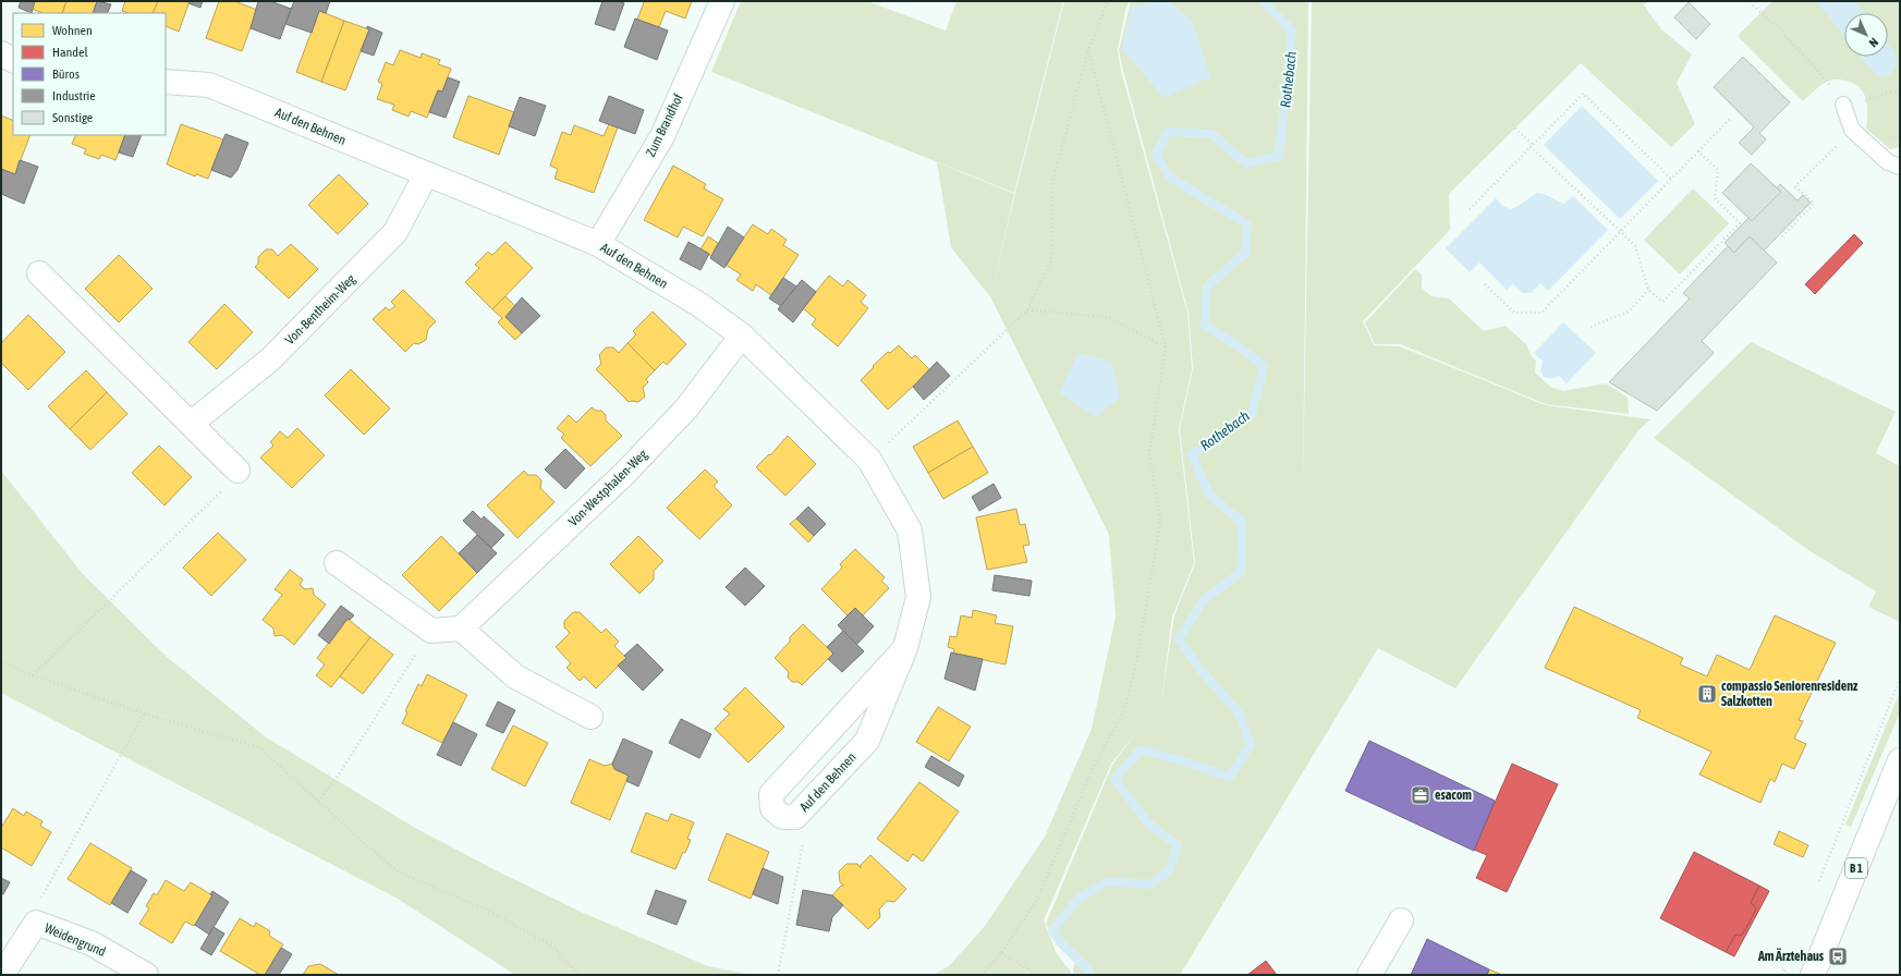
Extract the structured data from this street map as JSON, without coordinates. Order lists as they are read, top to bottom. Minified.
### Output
{"streets":{"street":["Zum Brandhof","Auf den Behnen","Von-Bentheim-Weg","Von-Westphalen-Weg","B 1","Weidengrund"]},"crossings":[["Zum Brandhof","Auf den Behnen"],["Auf den Behnen","Von-Bentheim-Weg"],["Auf den Behnen","Von-Westphalen-Weg"]],"water":["Rothebach"],"places":{"building":["compassio Seniorenresidenz Salzkotten"],"office":["esacom"],"bus stop":["Am Ärztehaus"]},"legend":["Wohnen","Handel","Büros","Industrie","Sonstige"],"north":"bottom right"}
